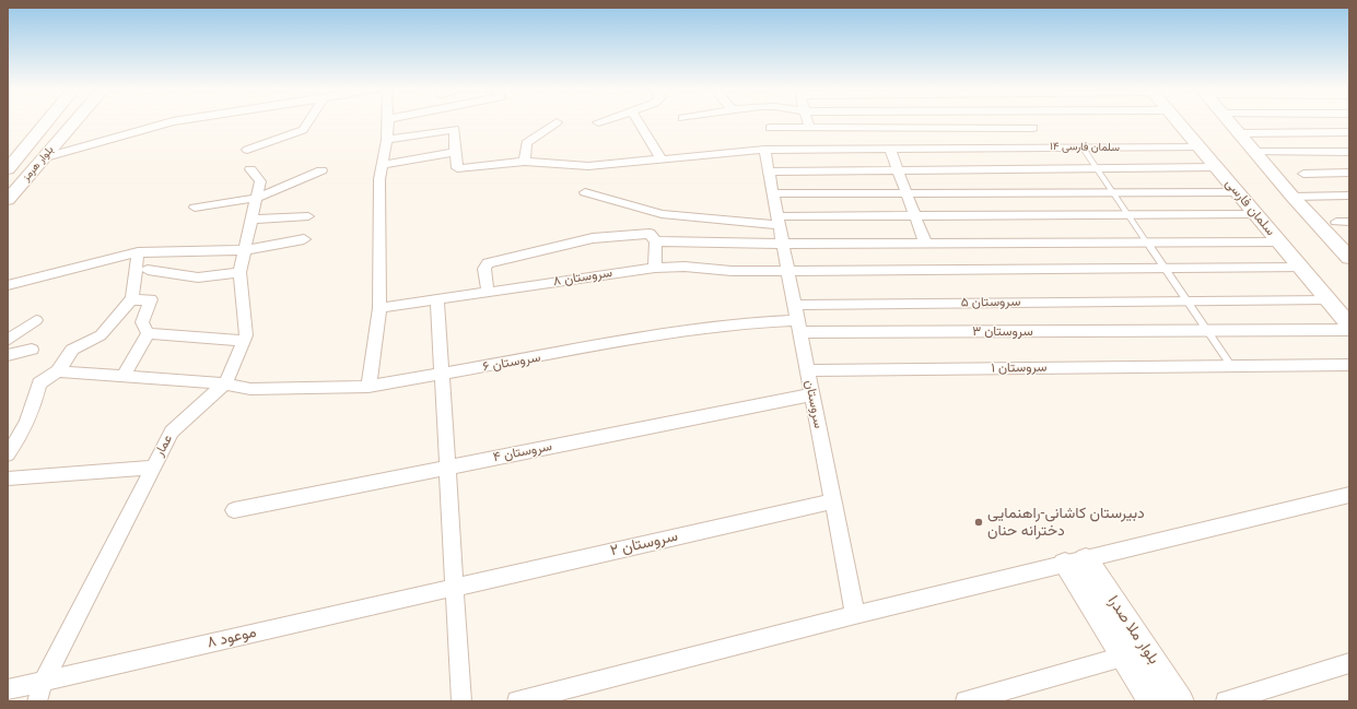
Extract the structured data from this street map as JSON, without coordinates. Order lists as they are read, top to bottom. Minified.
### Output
{"streets":{"street":["سلمان فارسی ۱۴","بلوار هرمز","سلمان فارسی","سروستان ۸","سروستان ۵","سروستان ۳","سروستان ۶","سروستان ۱","سروستان","عمار","سروستان ۴","سروستان ۲","بلوار ملا صدرا","موعود ۸"]},"crossings":[["سلمان فارسی ۱۴","سلمان فارسی"],["سلمان فارسی","سروستان ۸"],["سلمان فارسی","سروستان ۵"],["سروستان ۸","سروستان"],["سروستان ۵","سروستان"],["سروستان ۳","سروستان ۶"],["سروستان ۳","سروستان"],["سروستان ۶","سروستان"],["سروستان ۶","عمار"],["سروستان ۱","سروستان"],["سروستان","سروستان ۴"],["سروستان","سروستان ۲"],["عمار","موعود ۸"],["سروستان ۲","موعود ۸"]],"places":["دبیرستان کاشانی-راهنمایی دخترانه حنان"]}
